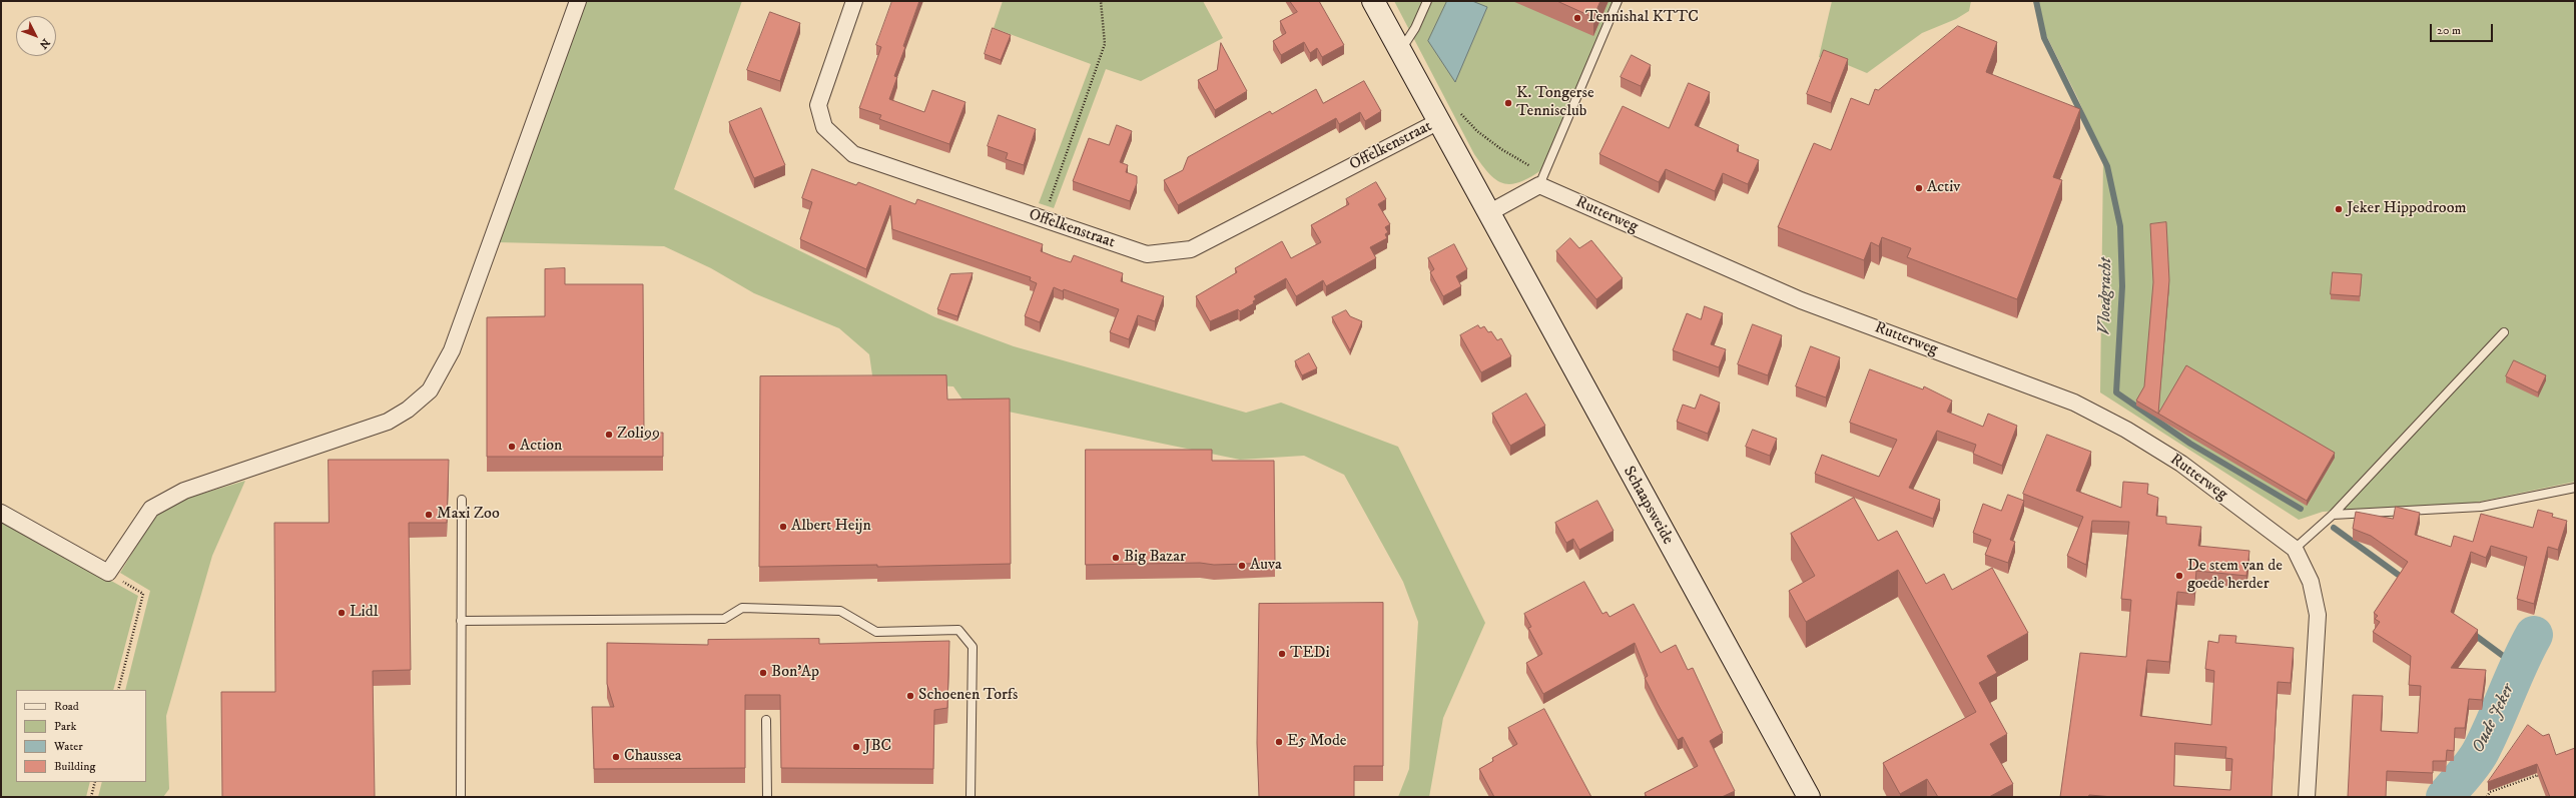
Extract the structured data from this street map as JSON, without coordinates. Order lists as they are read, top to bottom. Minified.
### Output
{"streets":{"street":["Offelkenstraat","Rutterweg","Schaapsweide"]},"water":["Vloedgracht","Oude Jeker"],"places":["Tennishal KTTC","K. Tongerse Tennisclub","Activ","Jeker Hippodroom","Zoli99","Action","Maxi Zoo","Albert Heijn","Big Bazar","Auva","De stem van de goede herder","Lidl","TEDi","Bon’Ap","Schoenen Torfs","E5 Mode","JBC","Chaussea"],"legend":["Road","Park","Water","Building"],"scale_bar":"20 m","north":"bottom right"}
